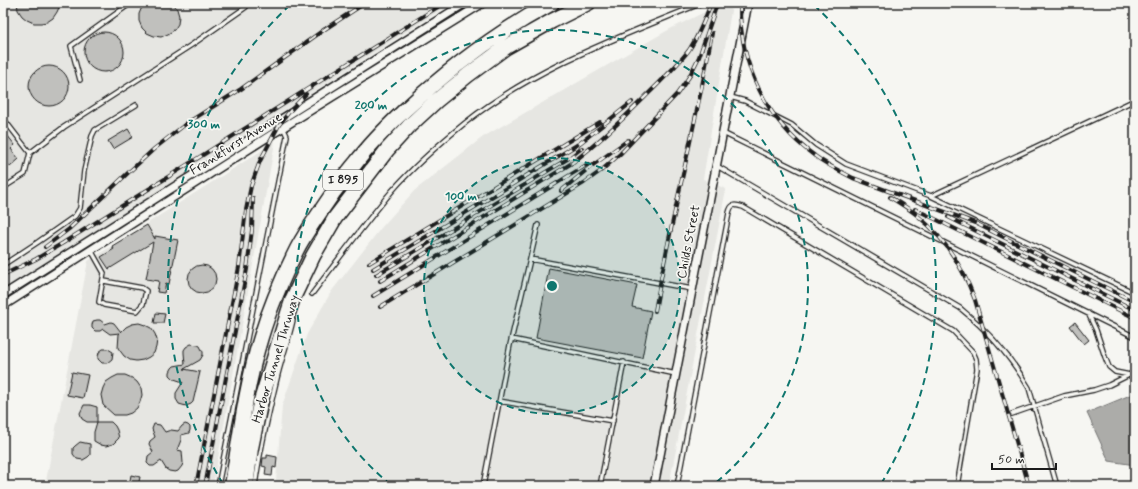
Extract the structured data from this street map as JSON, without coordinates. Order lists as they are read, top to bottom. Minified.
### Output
{"streets":{"highway":["I 895","Harbor Tunnel Thruway"],"street":["Frankfurst Avenue","Childs Street"]},"scale_bar":"50 m","rings":["200 m","300 m","100 m"]}
